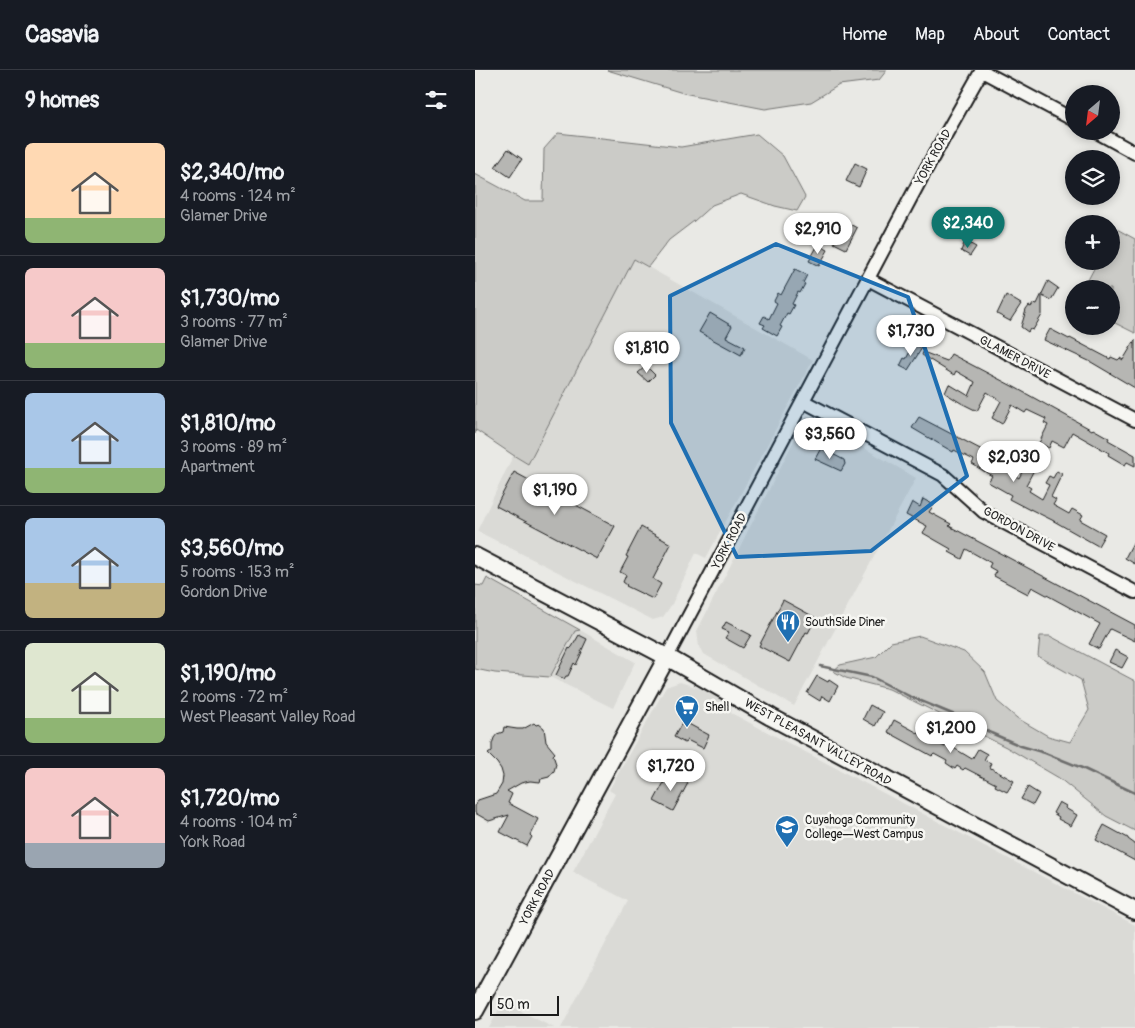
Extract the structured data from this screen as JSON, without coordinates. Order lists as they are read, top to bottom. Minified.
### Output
{"streets":{"main road":["YORK ROAD","WEST PLEASANT VALLEY ROAD"],"street":["GLAMER DRIVE","GORDON DRIVE"]},"crossings":[["YORK ROAD","GLAMER DRIVE"],["YORK ROAD","GORDON DRIVE"],["YORK ROAD","WEST PLEASANT VALLEY ROAD"]],"places":{"restaurant":["SouthSide Diner"],"supermarket":["Shell"],"school or university":["Cuyahoga Community College—West Campus"]},"scale_bar":"50 m","north":"bottom left","page":{"header":"Casavia","nav":["Home","Map","About","Contact"],"heading":"9 homes","map_buttons":["+","−"],"list":[{"name":"$2,340/mo","note":"4 rooms · 124 m² · Glamer Drive"},{"name":"$1,730/mo","note":"3 rooms · 77 m² · Glamer Drive"},{"name":"$1,810/mo","note":"3 rooms · 89 m² · Apartment"},{"name":"$3,560/mo","note":"5 rooms · 153 m² · Gordon Drive"},{"name":"$1,190/mo","note":"2 rooms · 72 m² · West Pleasant Valley Road"},{"name":"$1,720/mo","note":"4 rooms · 104 m² · York Road"}],"price":["$2,340","$2,910","$1,730","$1,810","$3,560","$2,030","$1,190","$1,200","$1,720"],"scale":"50 m"}}
